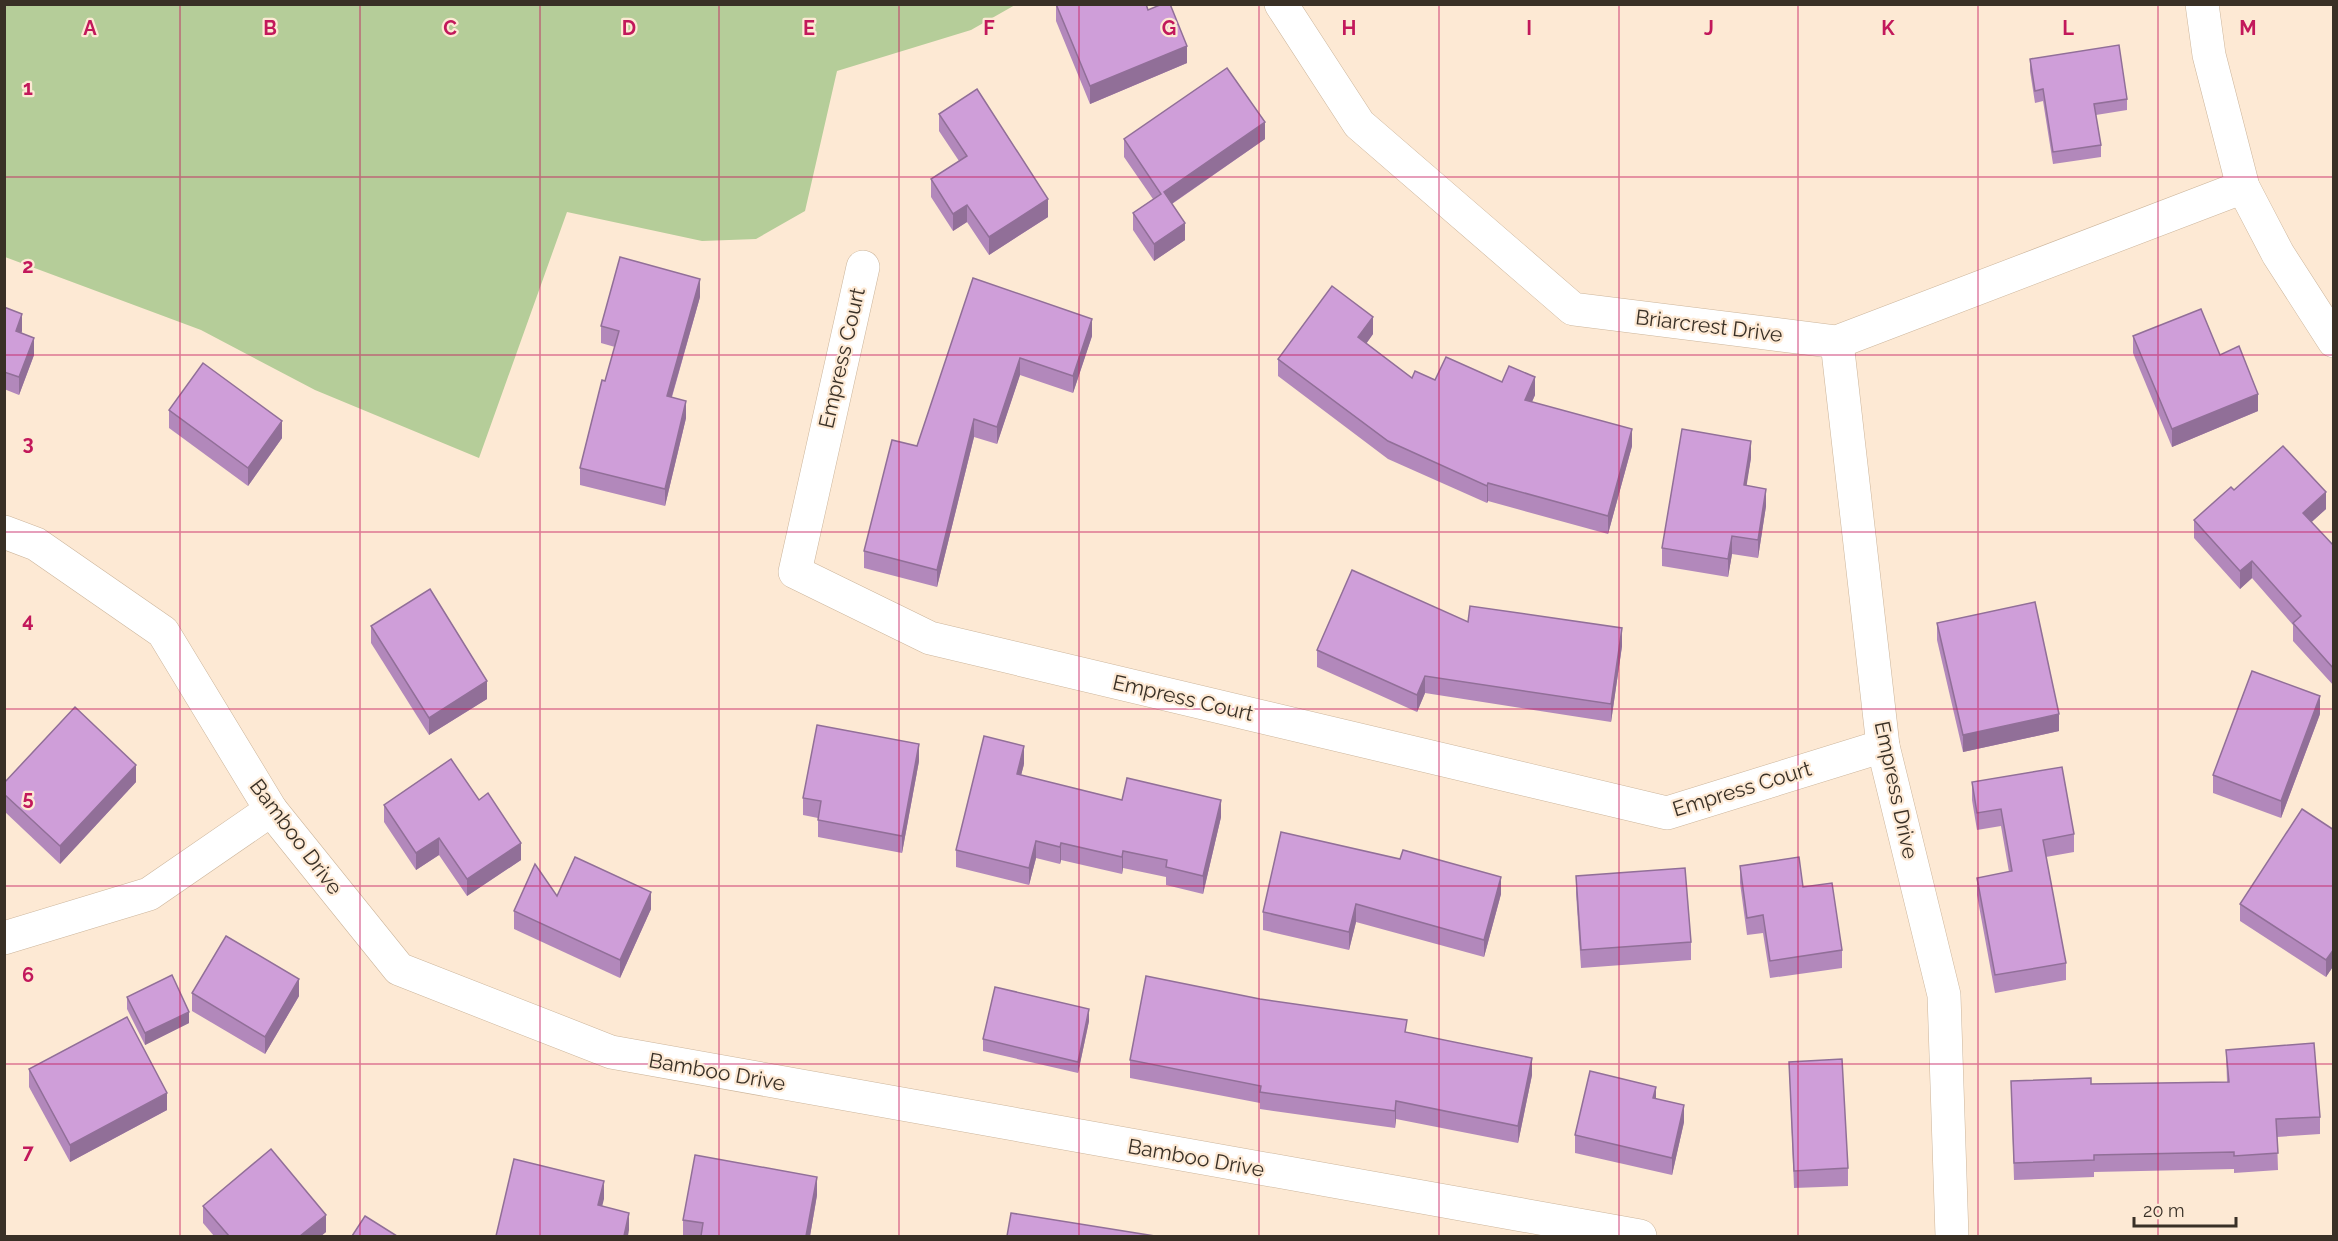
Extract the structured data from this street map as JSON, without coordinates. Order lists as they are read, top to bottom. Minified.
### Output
{"streets":{"street":["Briarcrest Drive","Empress Court","Empress Drive","Bamboo Drive"]},"crossings":[["Briarcrest Drive","Empress Drive"],["Empress Court","Empress Drive"]],"scale_bar":"20 m","grid":{"columns":["A","B","C","D","E","F","G","H","I","J","K","L","M"],"rows":["1","2","3","4","5","6","7"]}}
